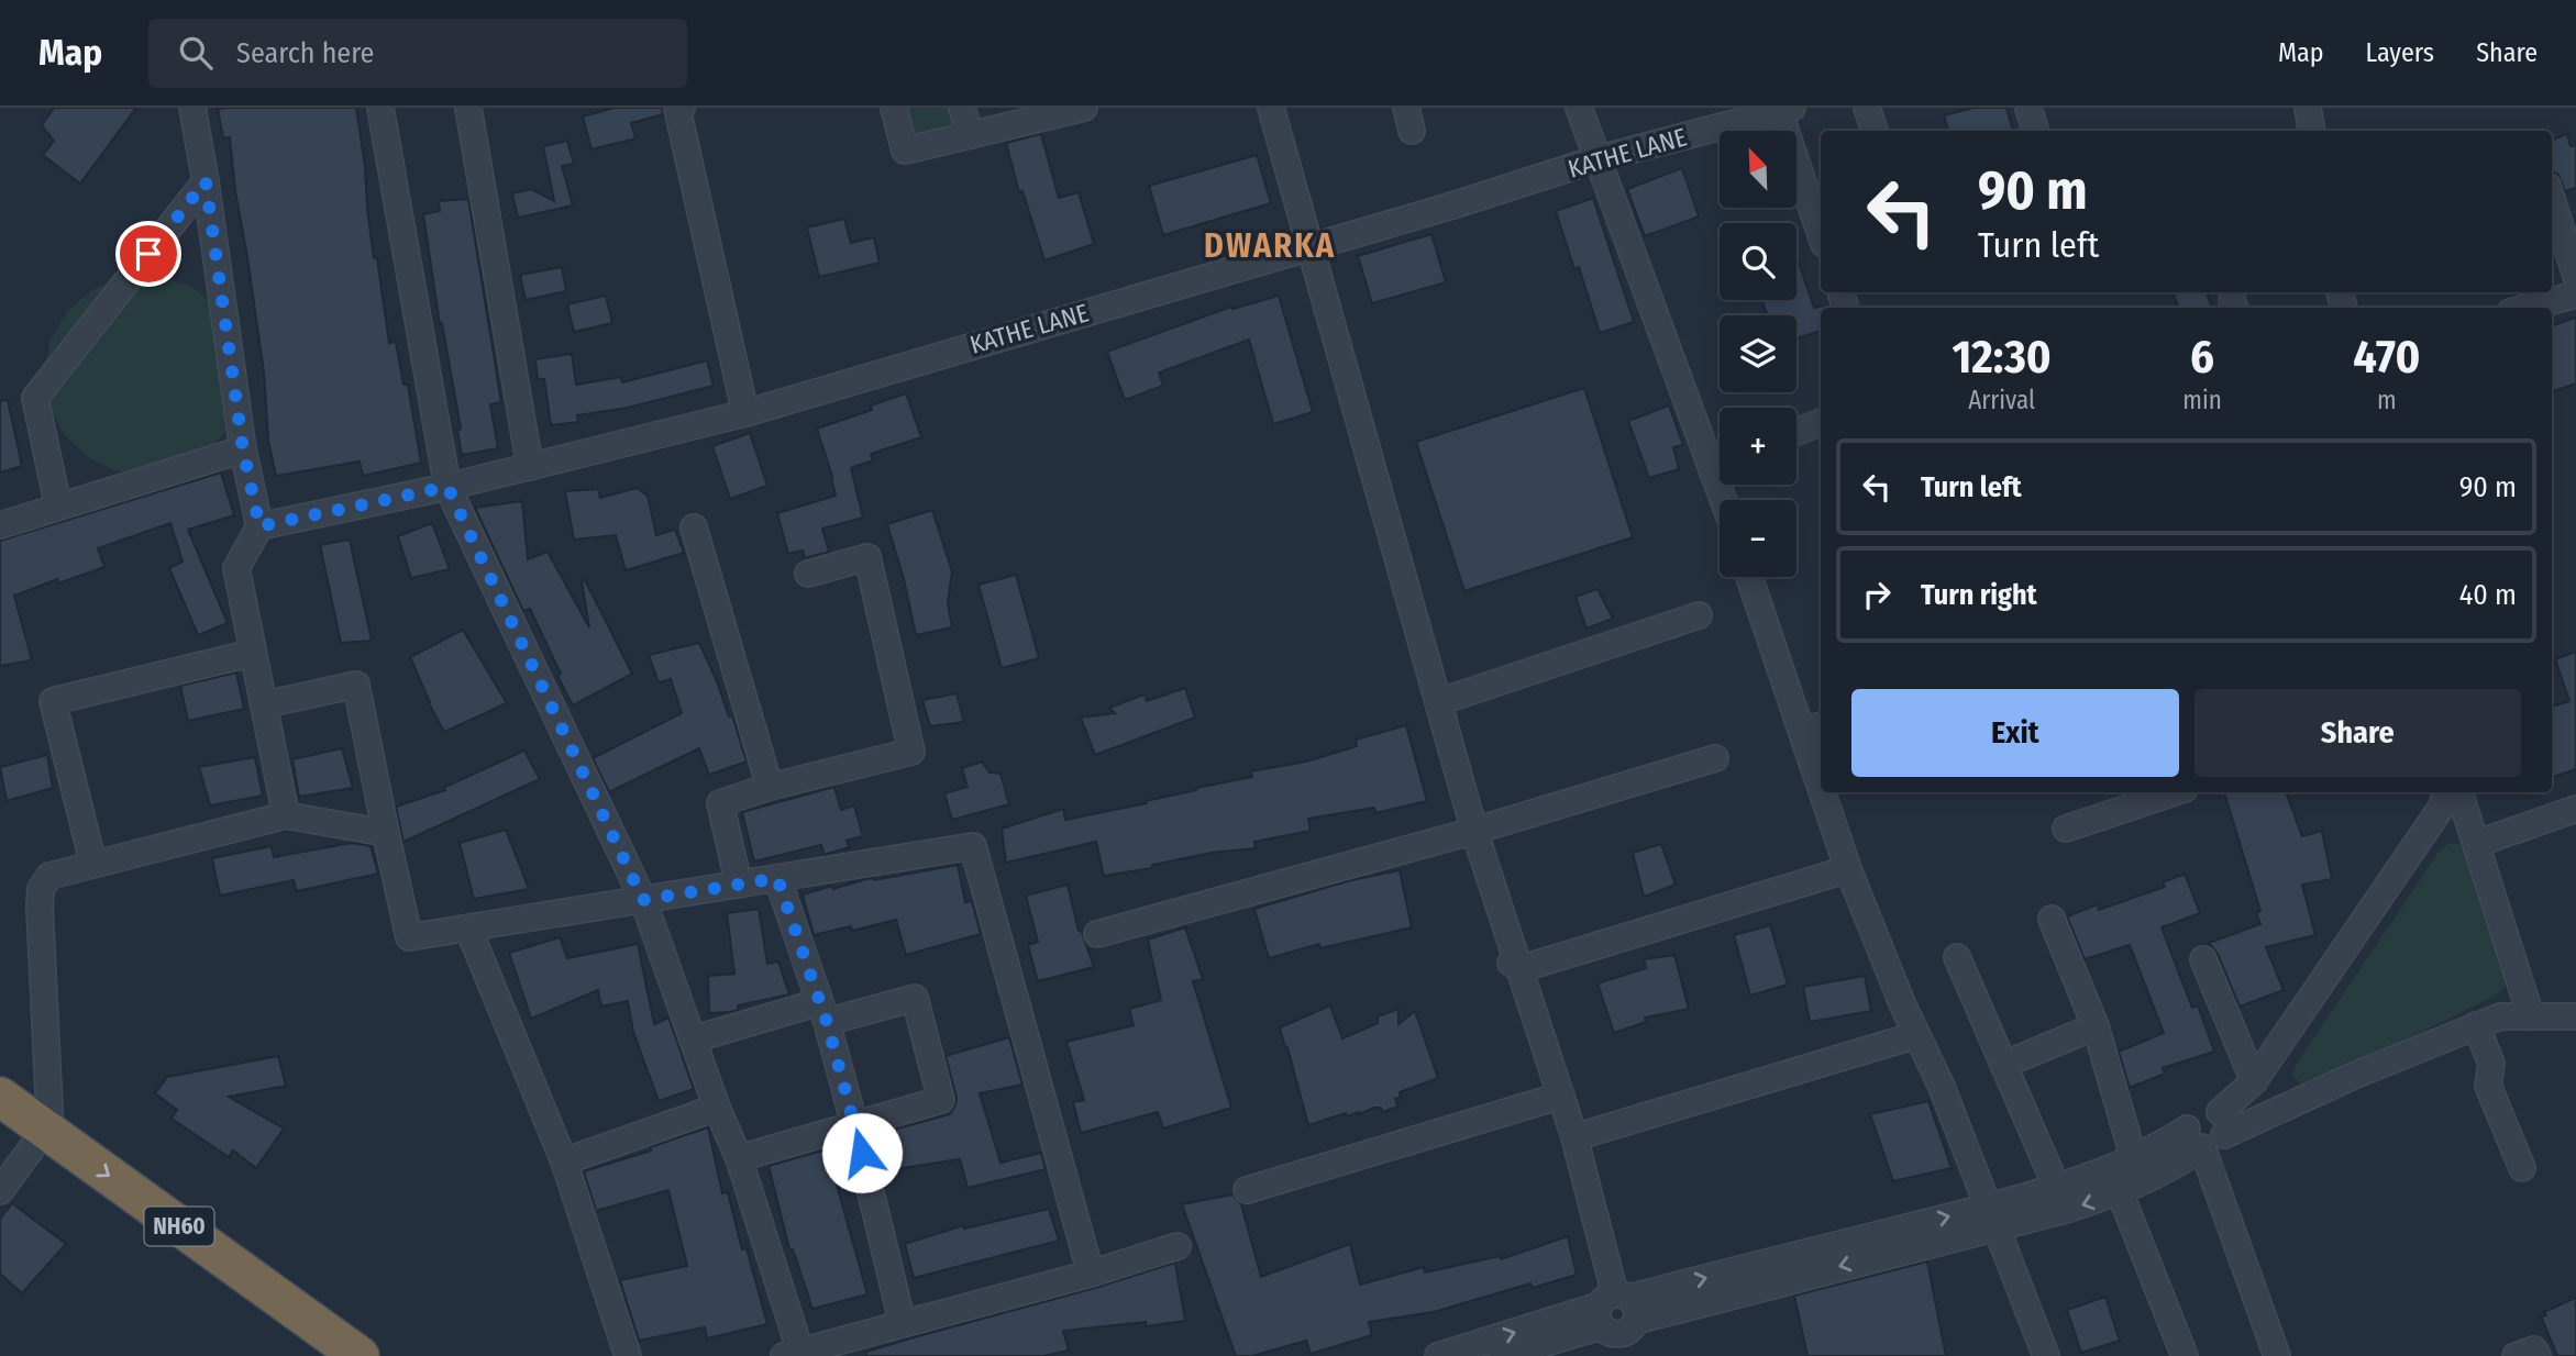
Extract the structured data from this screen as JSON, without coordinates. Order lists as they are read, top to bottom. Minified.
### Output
{"streets":{"highway":["NH60"],"street":["KATHE LANE"]},"districts":["DWARKA"],"north":"top left","page":{"header":"Map","search":"Search here","nav":["Map","Layers","Share"],"map_buttons":["+","−"],"turn":["90 m","Turn left"],"eta":["12:30","Arrival","6","min","470","m"],"list":[{"name":"Turn left","value":"90 m"},{"name":"Turn right","value":"40 m"}],"buttons":["Exit","Share"]}}
